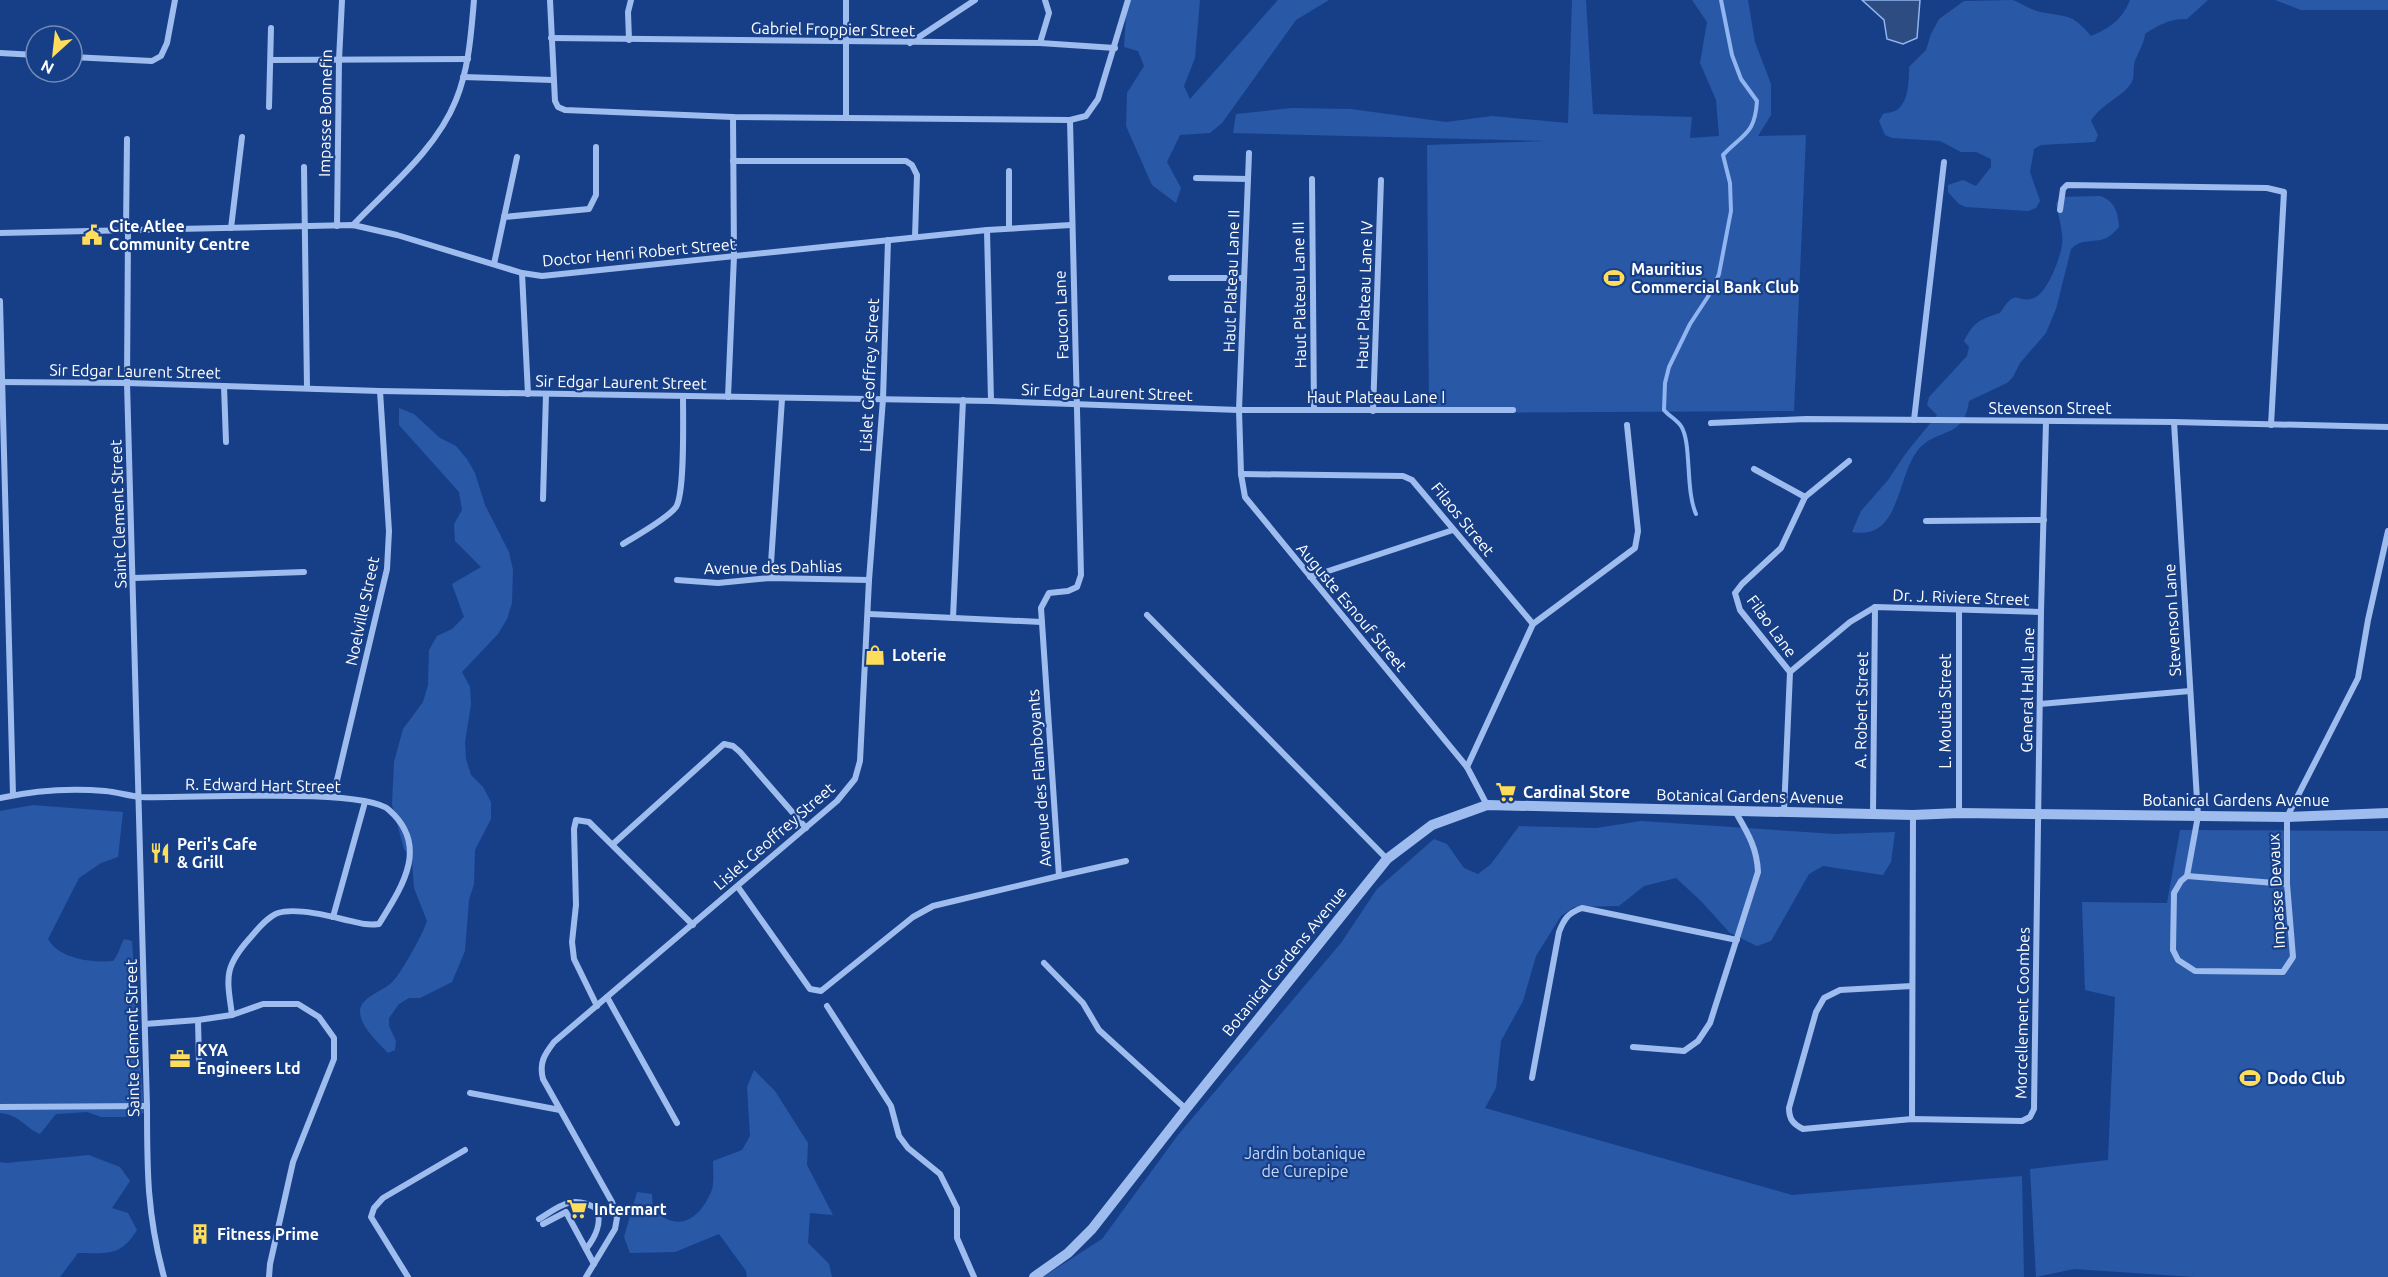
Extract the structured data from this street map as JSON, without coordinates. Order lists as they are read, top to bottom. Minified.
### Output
{"streets":{"street":["Gabriel Froppier Street","Impasse Bonnefin","Doctor Henri Robert Street","Haut Plateau Lane II","Haut Plateau Lane III","Haut Plateau Lane IV","Faucon Lane","Sir Edgar Laurent Street","Lislet Geoffrey Street","Haut Plateau Lane I","Stevenson Street","Saint Clement Street","Filaos Street","Avenue des Dahlias","Dr. J. Riviere Street","Auguste Esnouf Street","Noelville Street","Stevenson Lane","Filao Lane","General Hall Lane","A. Robert Street","L. Moutia Street","Avenue des Flamboyants","R. Edward Hart Street","Botanical Gardens Avenue","Impasse Devaux","Morcellement Coombes","Sainte Clement Street"]},"crossings":[["Impasse Bonnefin","Doctor Henri Robert Street"],["Doctor Henri Robert Street","Faucon Lane"],["Doctor Henri Robert Street","Lislet Geoffrey Street"],["Doctor Henri Robert Street","Saint Clement Street"],["Haut Plateau Lane II","Sir Edgar Laurent Street"],["Haut Plateau Lane II","Haut Plateau Lane I"],["Haut Plateau Lane II","Auguste Esnouf Street"],["Haut Plateau Lane III","Haut Plateau Lane I"],["Haut Plateau Lane IV","Haut Plateau Lane I"],["Faucon Lane","Sir Edgar Laurent Street"],["Faucon Lane","Avenue des Flamboyants"],["Sir Edgar Laurent Street","Lislet Geoffrey Street"],["Sir Edgar Laurent Street","Haut Plateau Lane I"],["Sir Edgar Laurent Street","Saint Clement Street"],["Sir Edgar Laurent Street","Auguste Esnouf Street"],["Sir Edgar Laurent Street","Noelville Street"],["Sir Edgar Laurent Street","Avenue des Flamboyants"],["Lislet Geoffrey Street","Avenue des Dahlias"],["Lislet Geoffrey Street","Avenue des Flamboyants"],["Haut Plateau Lane I","Auguste Esnouf Street"],["Stevenson Street","Stevenson Lane"],["Stevenson Street","General Hall Lane"],["Saint Clement Street","R. Edward Hart Street"],["Saint Clement Street","Sainte Clement Street"],["Filaos Street","Auguste Esnouf Street"],["Dr. J. Riviere Street","Filao Lane"],["Dr. J. Riviere Street","General Hall Lane"],["Dr. J. Riviere Street","A. Robert Street"],["Dr. J. Riviere Street","L. Moutia Street"],["Auguste Esnouf Street","Botanical Gardens Avenue"],["Noelville Street","R. Edward Hart Street"],["Stevenson Lane","Botanical Gardens Avenue"],["Stevenson Lane","Impasse Devaux"],["General Hall Lane","Botanical Gardens Avenue"],["General Hall Lane","Morcellement Coombes"],["A. Robert Street","Botanical Gardens Avenue"],["L. Moutia Street","Botanical Gardens Avenue"],["R. Edward Hart Street","Sainte Clement Street"],["Botanical Gardens Avenue","Impasse Devaux"],["Botanical Gardens Avenue","Morcellement Coombes"]],"parks":["Jardin botanique de Curepipe"],"places":{"public building":["Cite Atlee Community Centre"],"sports":["Mauritius Commercial Bank Club","Dodo Club"],"shop":["Loterie"],"supermarket":["Cardinal Store","Intermart"],"restaurant":["Peri's Cafe & Grill"],"office":["KYA Engineers Ltd"],"building":["Fitness Prime"]},"north":"bottom left"}
